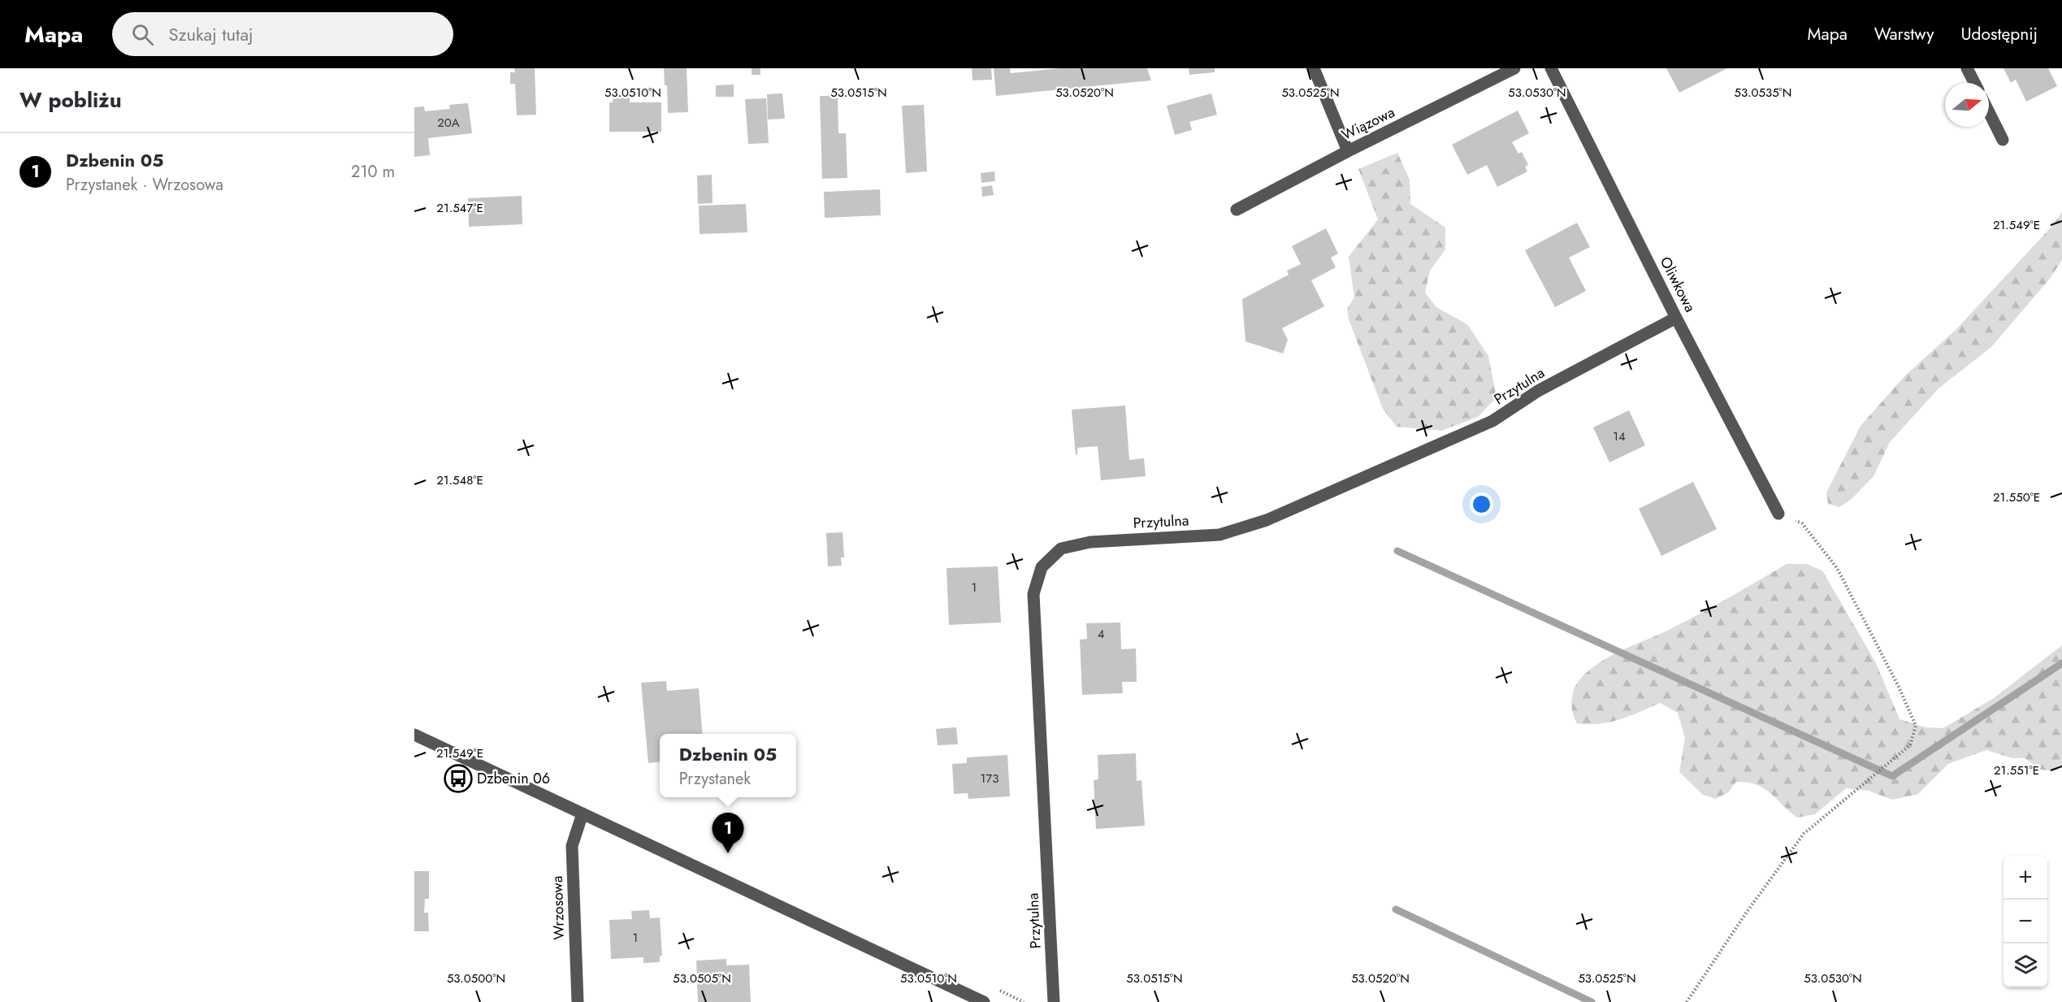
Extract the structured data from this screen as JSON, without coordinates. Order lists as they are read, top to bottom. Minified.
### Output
{"streets":{"street":["Wiązowa","Oliwkowa","Przytulna","Wrzosowa"]},"crossings":[["Oliwkowa","Przytulna"]],"places":{"bus stop":["Dzbenin 06"]},"house_numbers":["20A","14","1","4","173","1"],"north":"right","page":{"header":"Mapa","search":"Szukaj tutaj","nav":["Mapa","Warstwy","Udostępnij"],"heading":"W pobliżu","list":[{"mark":"1","name":"Dzbenin 05","note":"Przystanek · Wrzosowa","value":"210 m"}],"popup":["Dzbenin 05","Przystanek"],"pins":"1","map_buttons":["+","−"]},"coordinates":["53.0510°N","53.0515°N","53.0520°N","53.0525°N","53.0530°N","53.0535°N","21.547°E","21.549°E","21.548°E","21.550°E","21.551°E","53.0500°N","53.0505°N"]}
